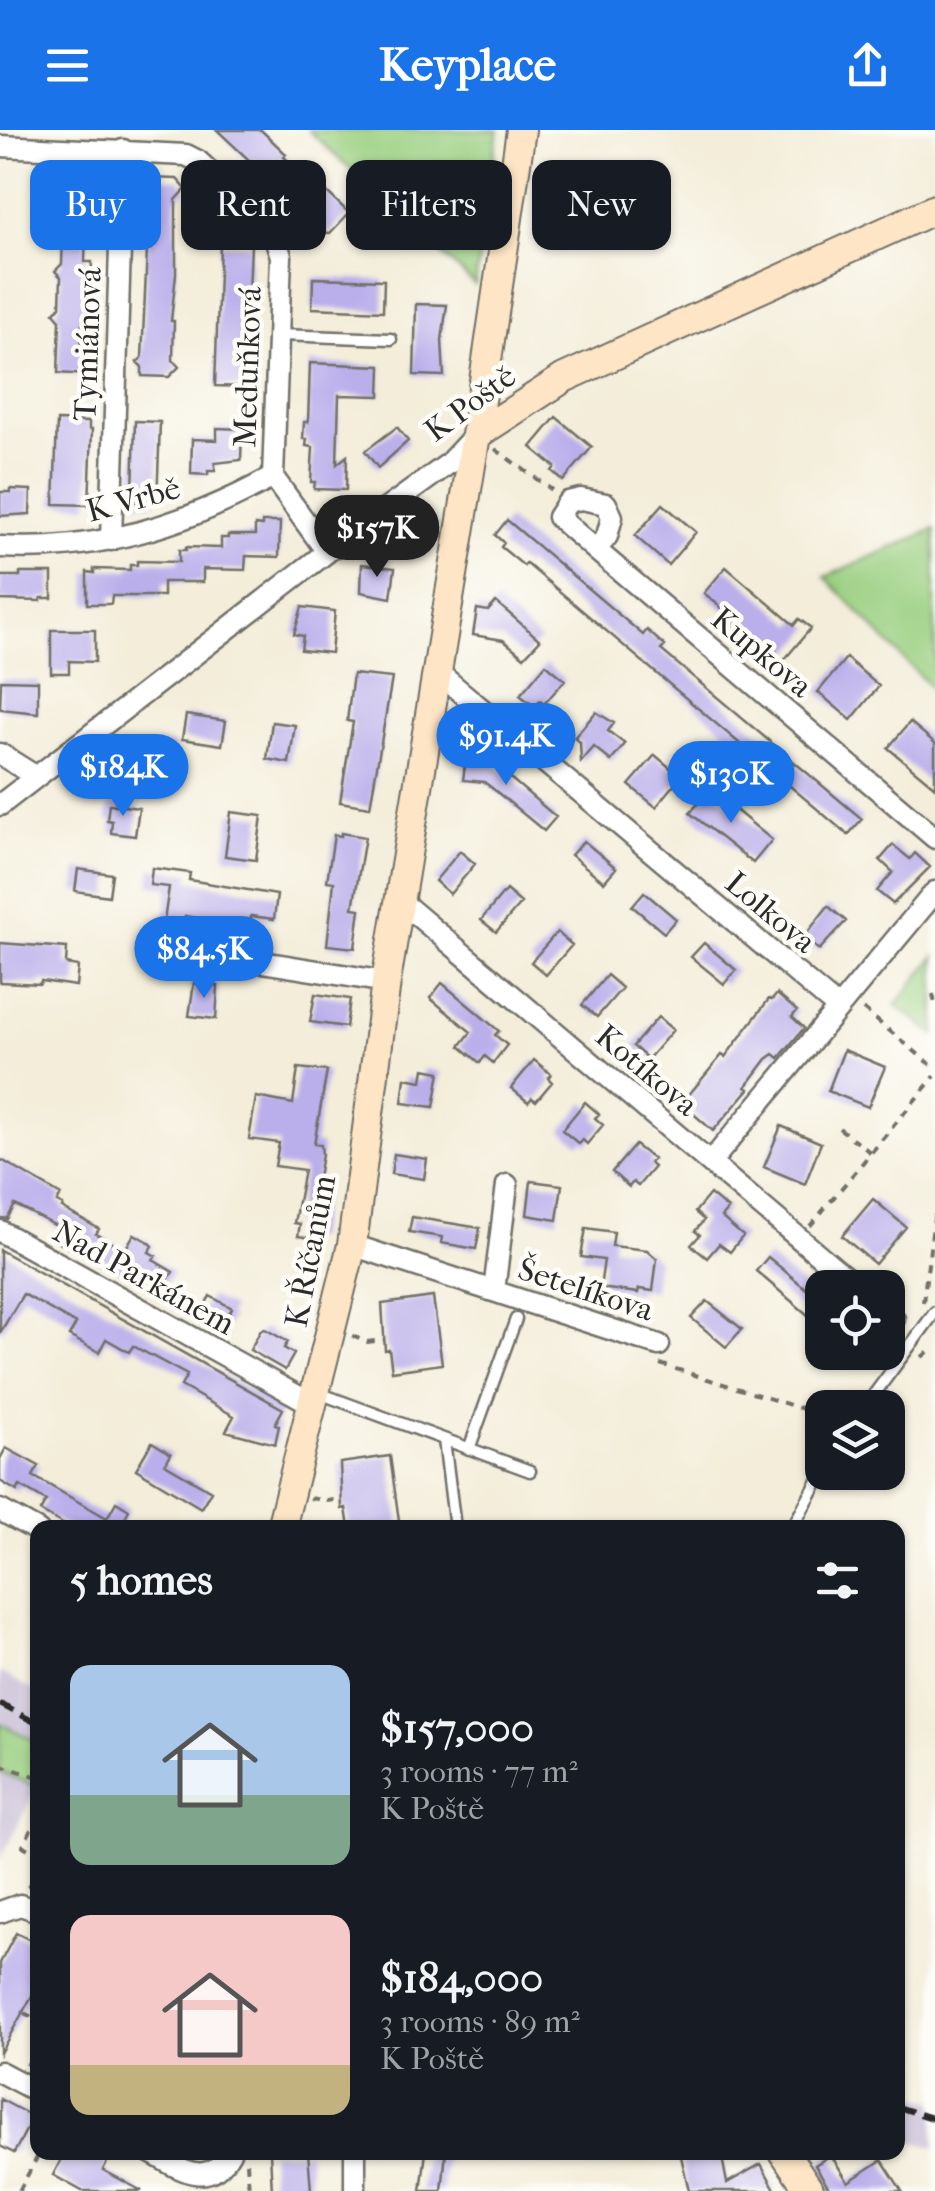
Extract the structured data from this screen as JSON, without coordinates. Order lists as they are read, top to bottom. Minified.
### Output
{"streets":{"street":["Tymiánová","Meduňková","K Poště","K Vrbě","Kupkova","Lolkova","Kotíkova","K Říčanům","Nad Parkánem","Šetelíkova"]},"crossings":[["Tymiánová","Meduňková"],["Tymiánová","K Vrbě"],["Meduňková","K Poště"],["Meduňková","K Vrbě"],["K Poště","K Říčanům"],["Lolkova","K Říčanům"],["Kotíkova","K Říčanům"],["K Říčanům","Nad Parkánem"],["K Říčanům","Šetelíkova"]],"page":{"header":"Keyplace","chip":["Buy","Rent","Filters","New"],"price":["$157K","$91.4K","$184K","$130K","$84.5K"],"heading":"5 homes","list":[{"name":"$157,000","note":"3 rooms · 77 m² · K Poště"},{"name":"$184,000","note":"3 rooms · 89 m² · K Poště"}]}}
